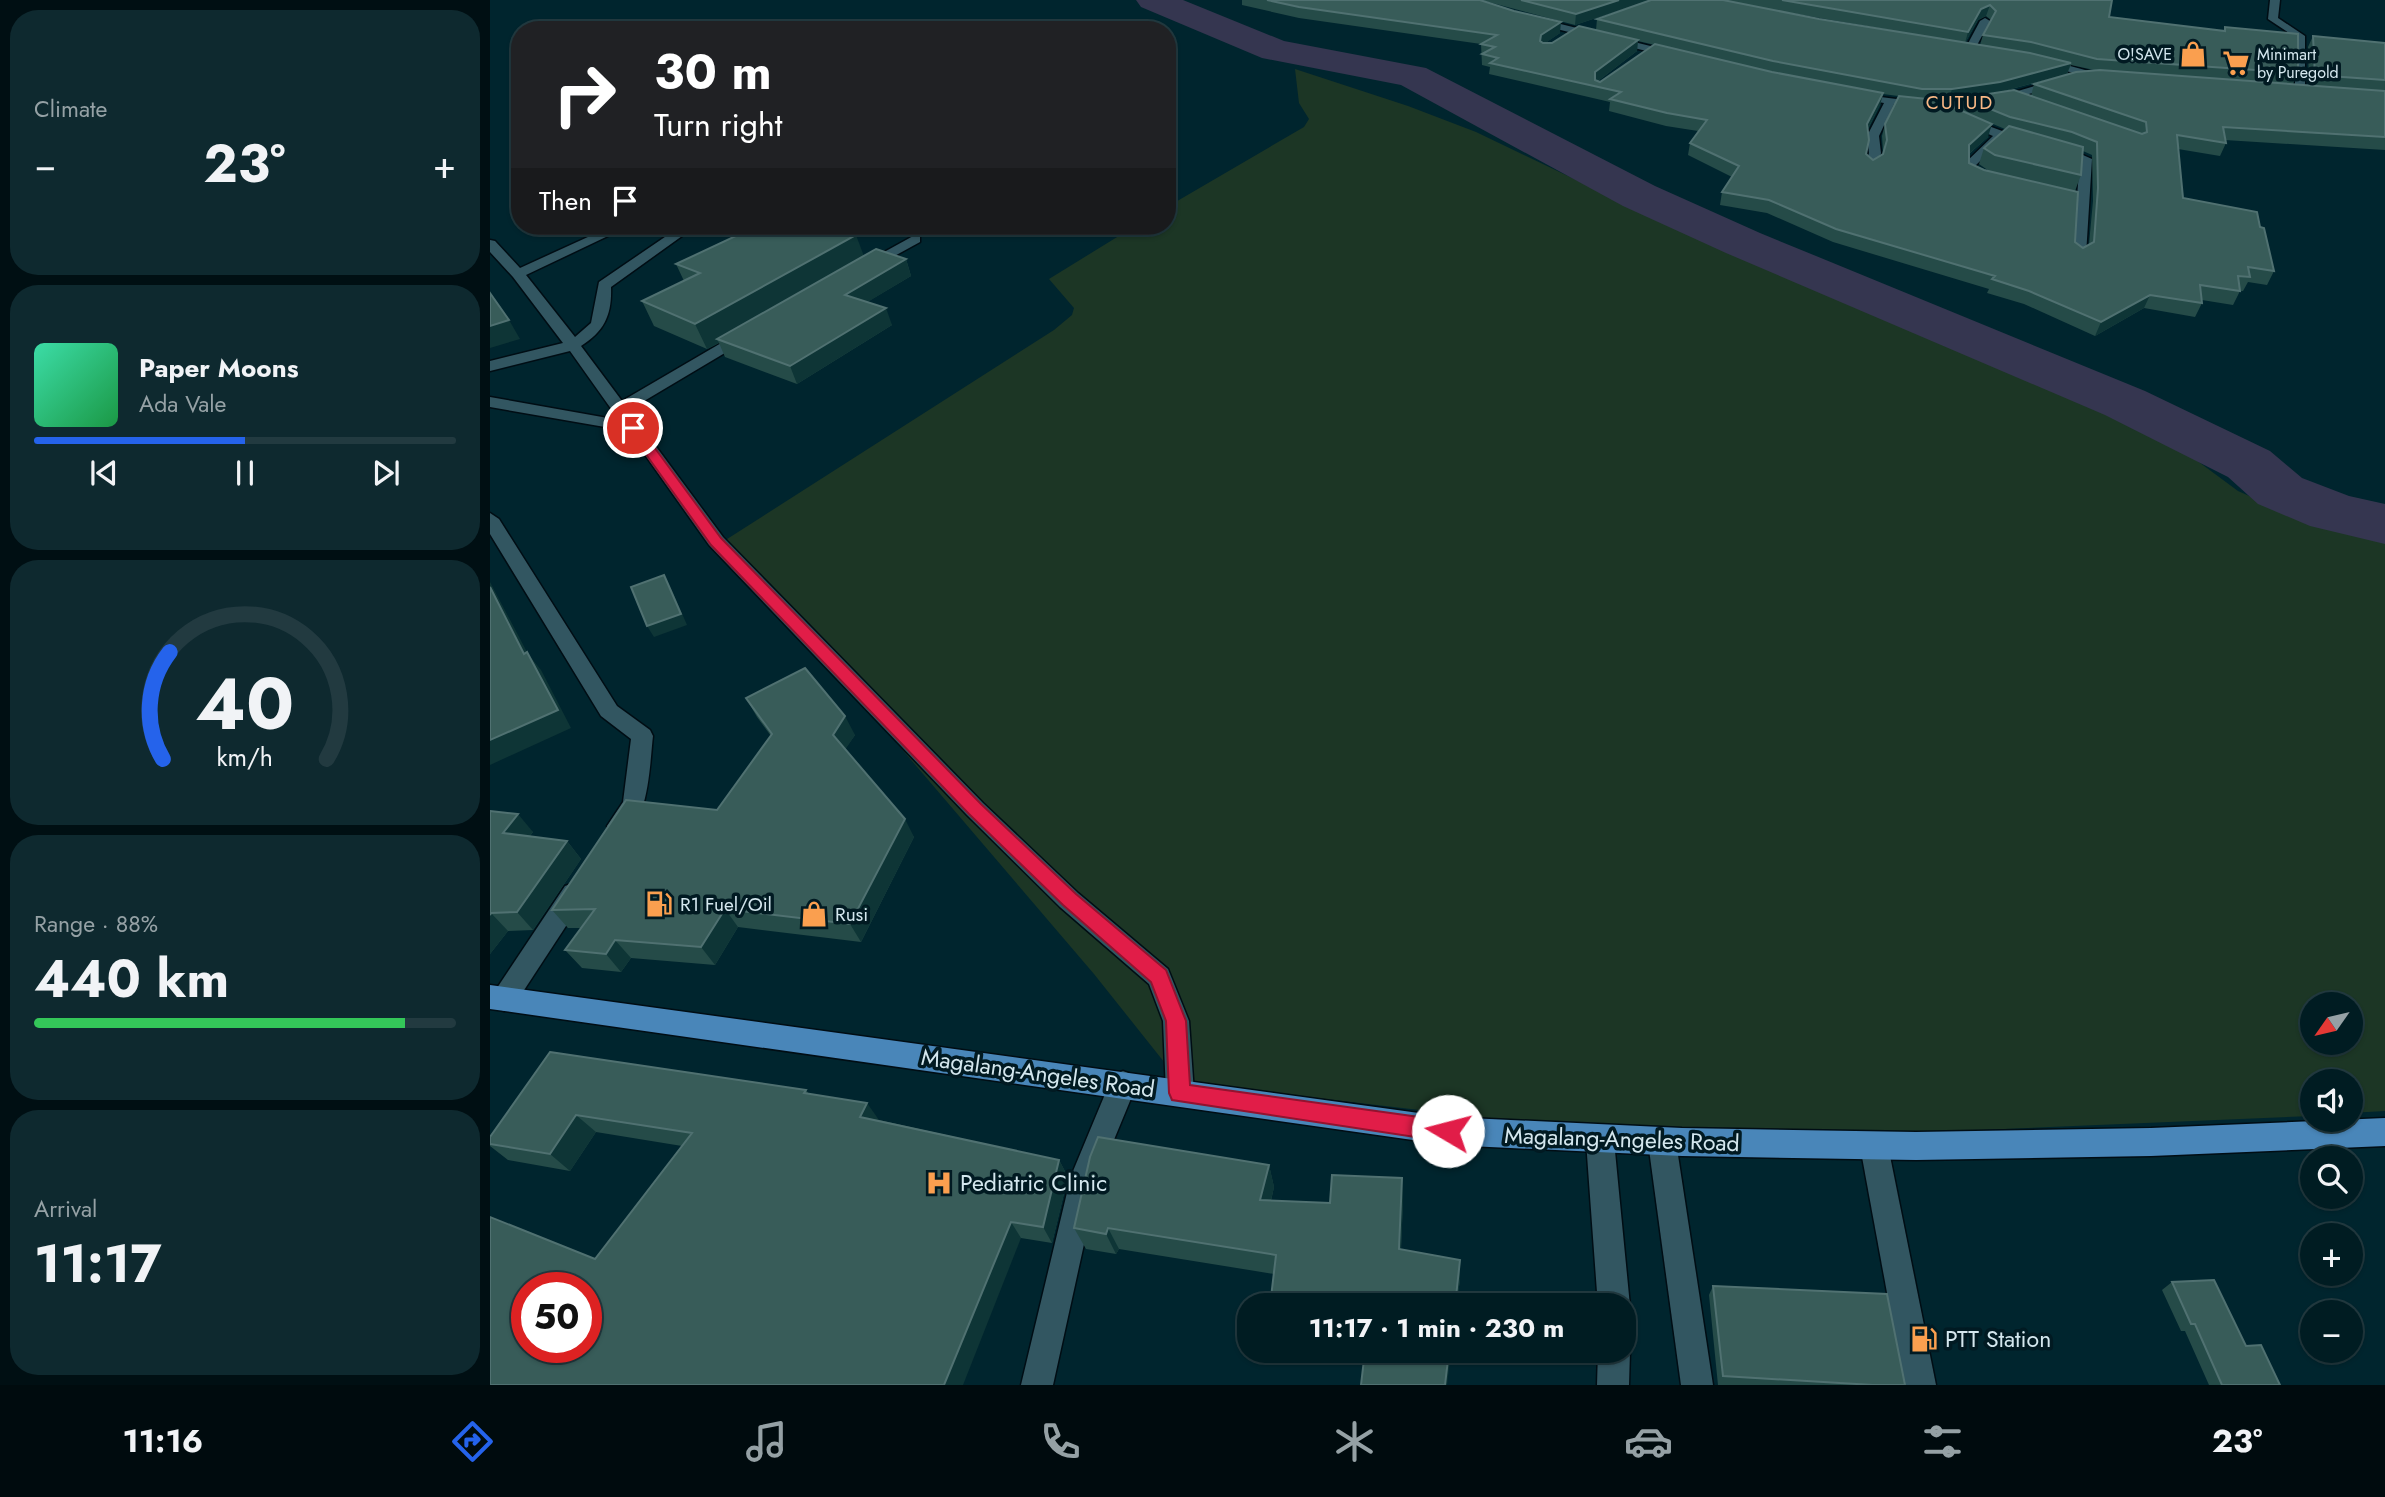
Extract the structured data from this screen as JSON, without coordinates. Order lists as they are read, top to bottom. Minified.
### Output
{"streets":{"main road":["Magalang-Angeles Road"]},"districts":["CUTUD"],"places":{"shop":["O!SAVE","Rusi"],"supermarket":["Minimart by Puregold"],"fuel station":["R1 Fuel/Oil","PTT Station"],"hospital":["Pediatric Clinic"]},"north":"bottom left","page":{"tile":["Climate",["Range · 88%","440 km"],["Arrival","11:17"]],"turn":["30 m","Turn right"],"heat":["−","23°","+"],"then":"Then","song":["Paper Moons","Ada Vale"],"map_buttons":["+","−"],"limit":"50","trip":"11:17 · 1 min · 230 m","tabs":["11:16","23°"],"gauge":["40","km/h"]}}
